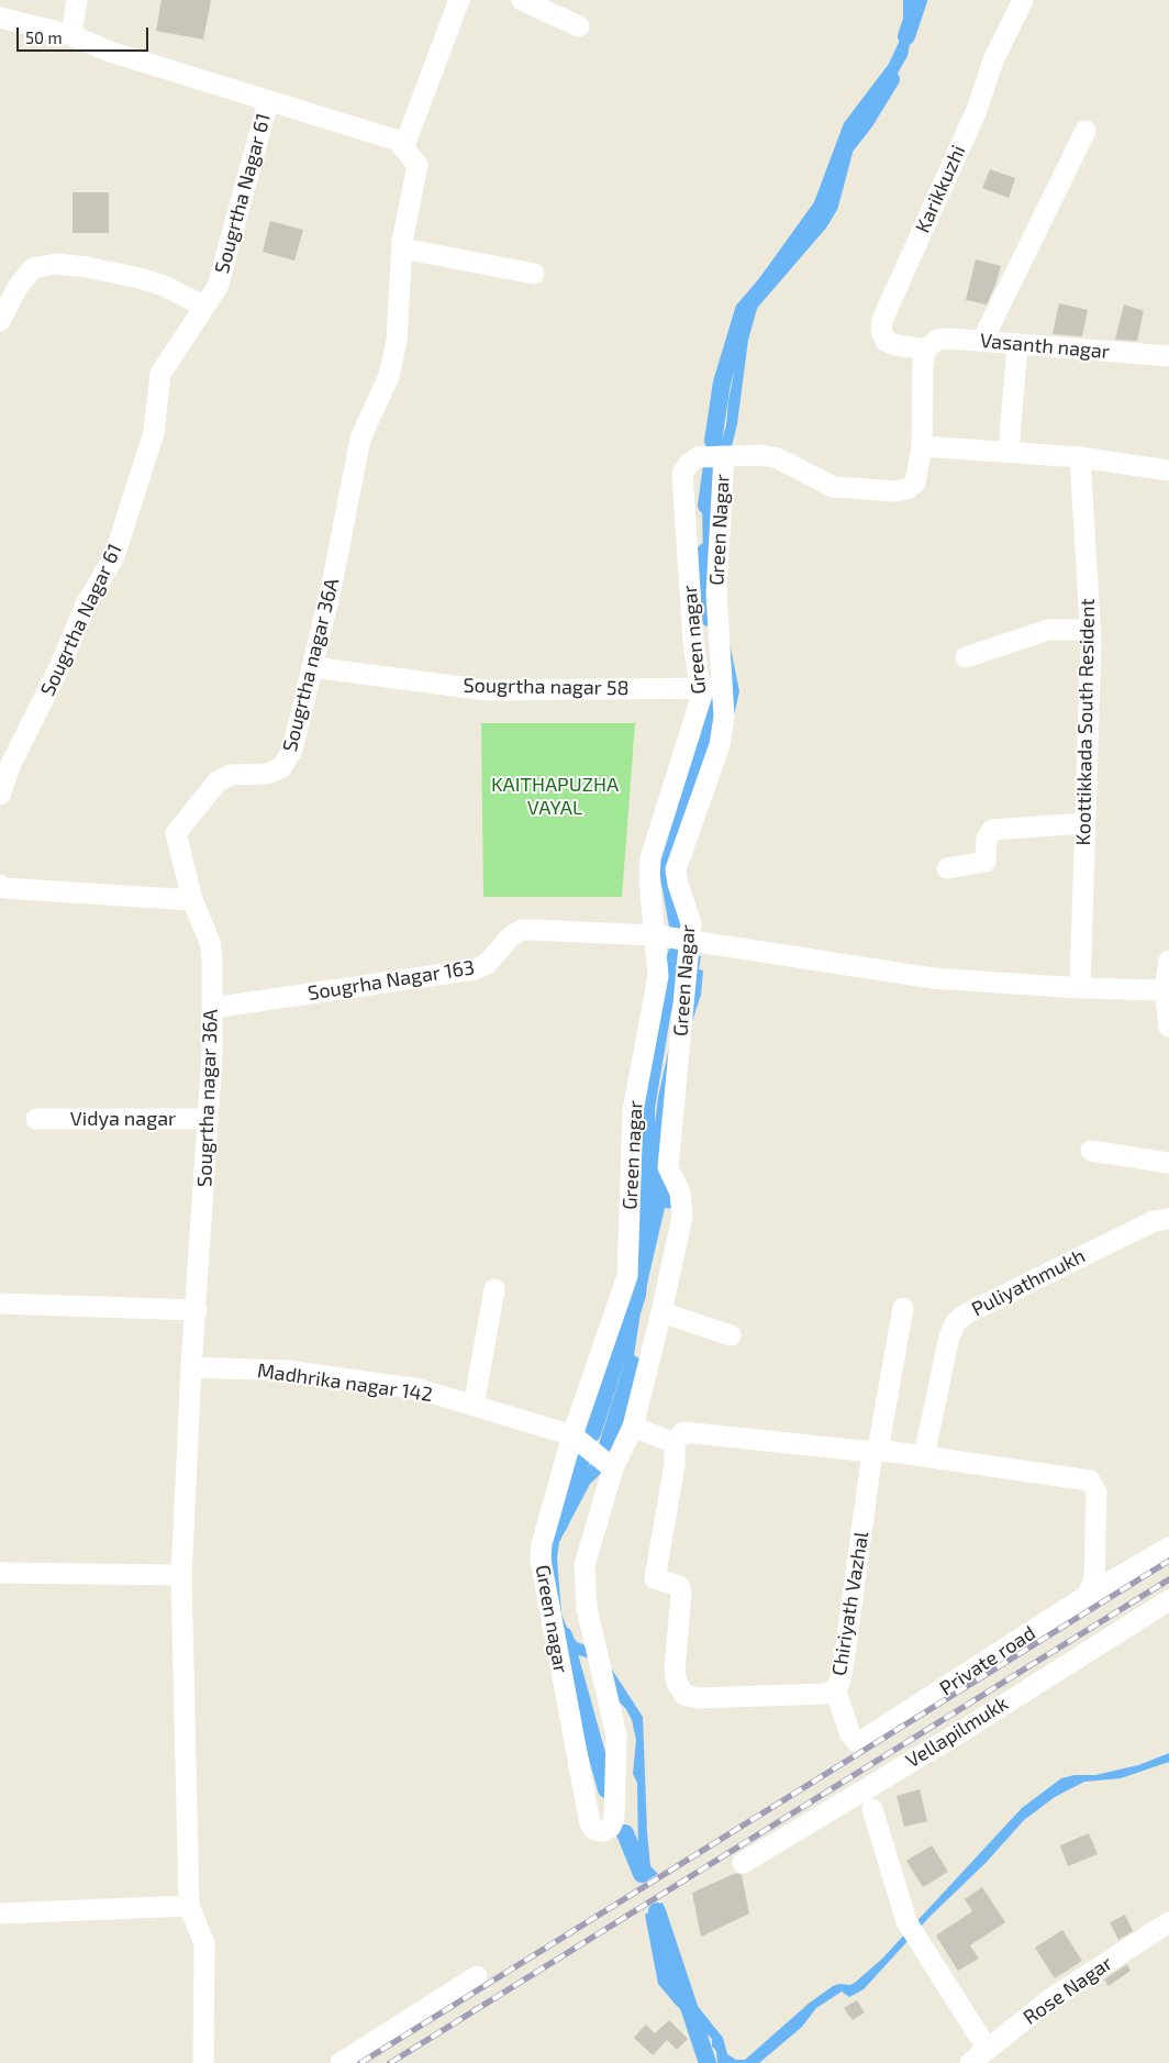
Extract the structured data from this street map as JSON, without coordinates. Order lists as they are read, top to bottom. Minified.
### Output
{"streets":{"street":["Karikkuzhi","Sougrtha Nagar 61","Vasanth nagar","Green Nagar","Green nagar","Sougrtha nagar 36A","Sougrtha nagar 58","Koottikkada South Resident","Sougrha Nagar 163","Vidya nagar","Puliyathmukh","Madhrika nagar 142","Chiriyath Vazhal","Private road","Vellapilmukk","Rose Nagar"]},"crossings":[["Karikkuzhi","Vasanth nagar"],["Karikkuzhi","Green nagar"],["Vasanth nagar","Green nagar"],["Green Nagar","Green nagar"],["Green Nagar","Sougrha Nagar 163"],["Green Nagar","Madhrika nagar 142"],["Green nagar","Sougrtha nagar 58"],["Green nagar","Sougrha Nagar 163"],["Green nagar","Madhrika nagar 142"],["Sougrtha nagar 36A","Sougrtha nagar 58"],["Sougrtha nagar 36A","Sougrha Nagar 163"],["Sougrtha nagar 36A","Vidya nagar"],["Sougrtha nagar 36A","Madhrika nagar 142"],["Koottikkada South Resident","Sougrha Nagar 163"],["Chiriyath Vazhal","Private road"]],"parks":["KAITHAPUZHA VAYAL"],"scale_bar":"50 m"}
